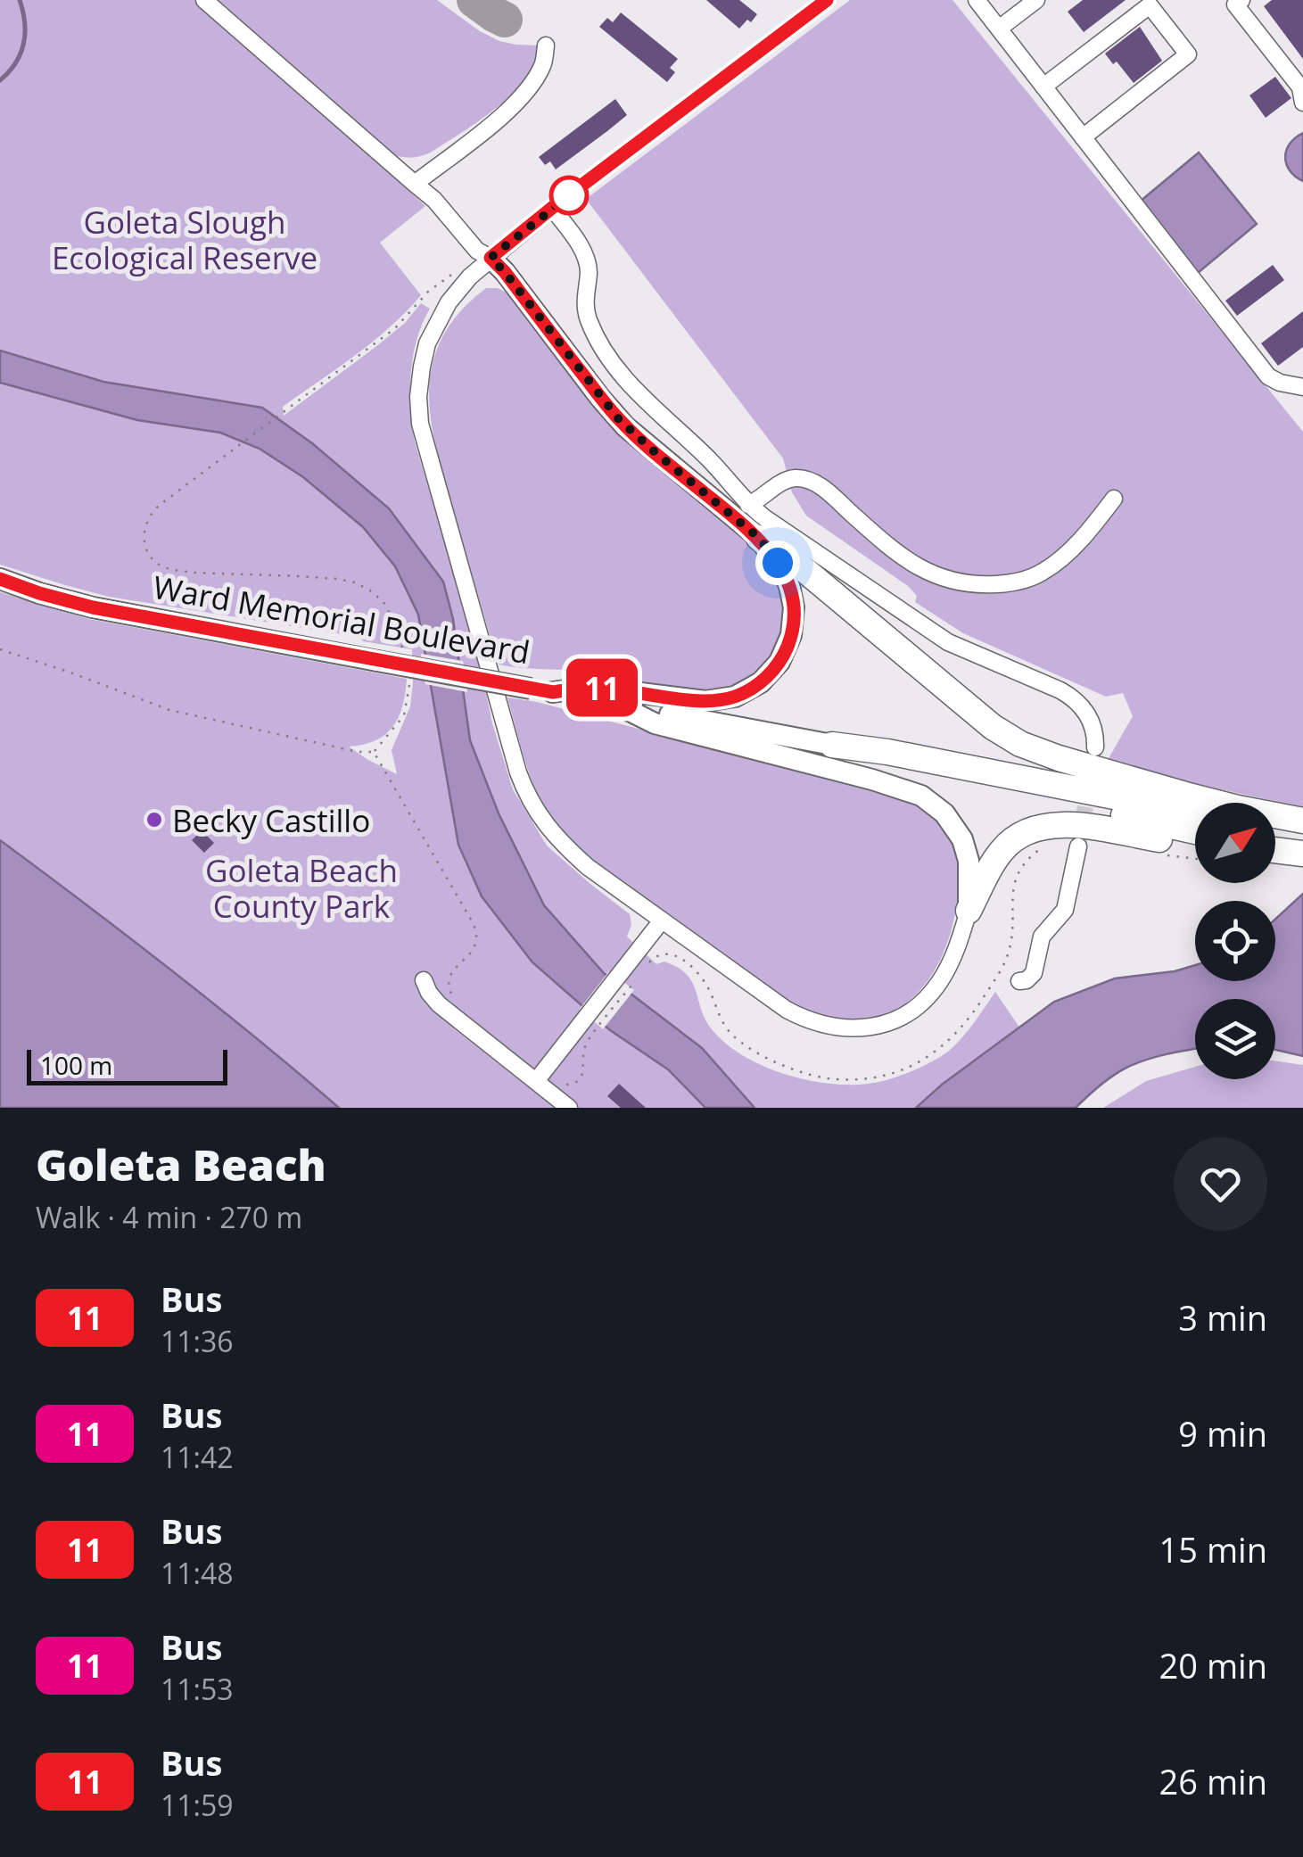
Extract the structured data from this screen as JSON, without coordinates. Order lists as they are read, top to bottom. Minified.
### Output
{"streets":{"highway":["Ward Memorial Boulevard"]},"parks":["Goleta Slough Ecological Reserve","Goleta Beach County Park"],"places":["Becky Castillo"],"lines":["bus line 11"],"scale_bar":"100 m","north":"top right","page":{"on_map":"11","scale":"100 m","heading":["Goleta Beach","Walk · 4 min · 270 m"],"list":[{"mark":"11","name":"Bus","note":"11:36","value":"3 min"},{"mark":"11","name":"Bus","note":"11:42","value":"9 min"},{"mark":"11","name":"Bus","note":"11:48","value":"15 min"},{"mark":"11","name":"Bus","note":"11:53","value":"20 min"},{"mark":"11","name":"Bus","note":"11:59","value":"26 min"}]}}
